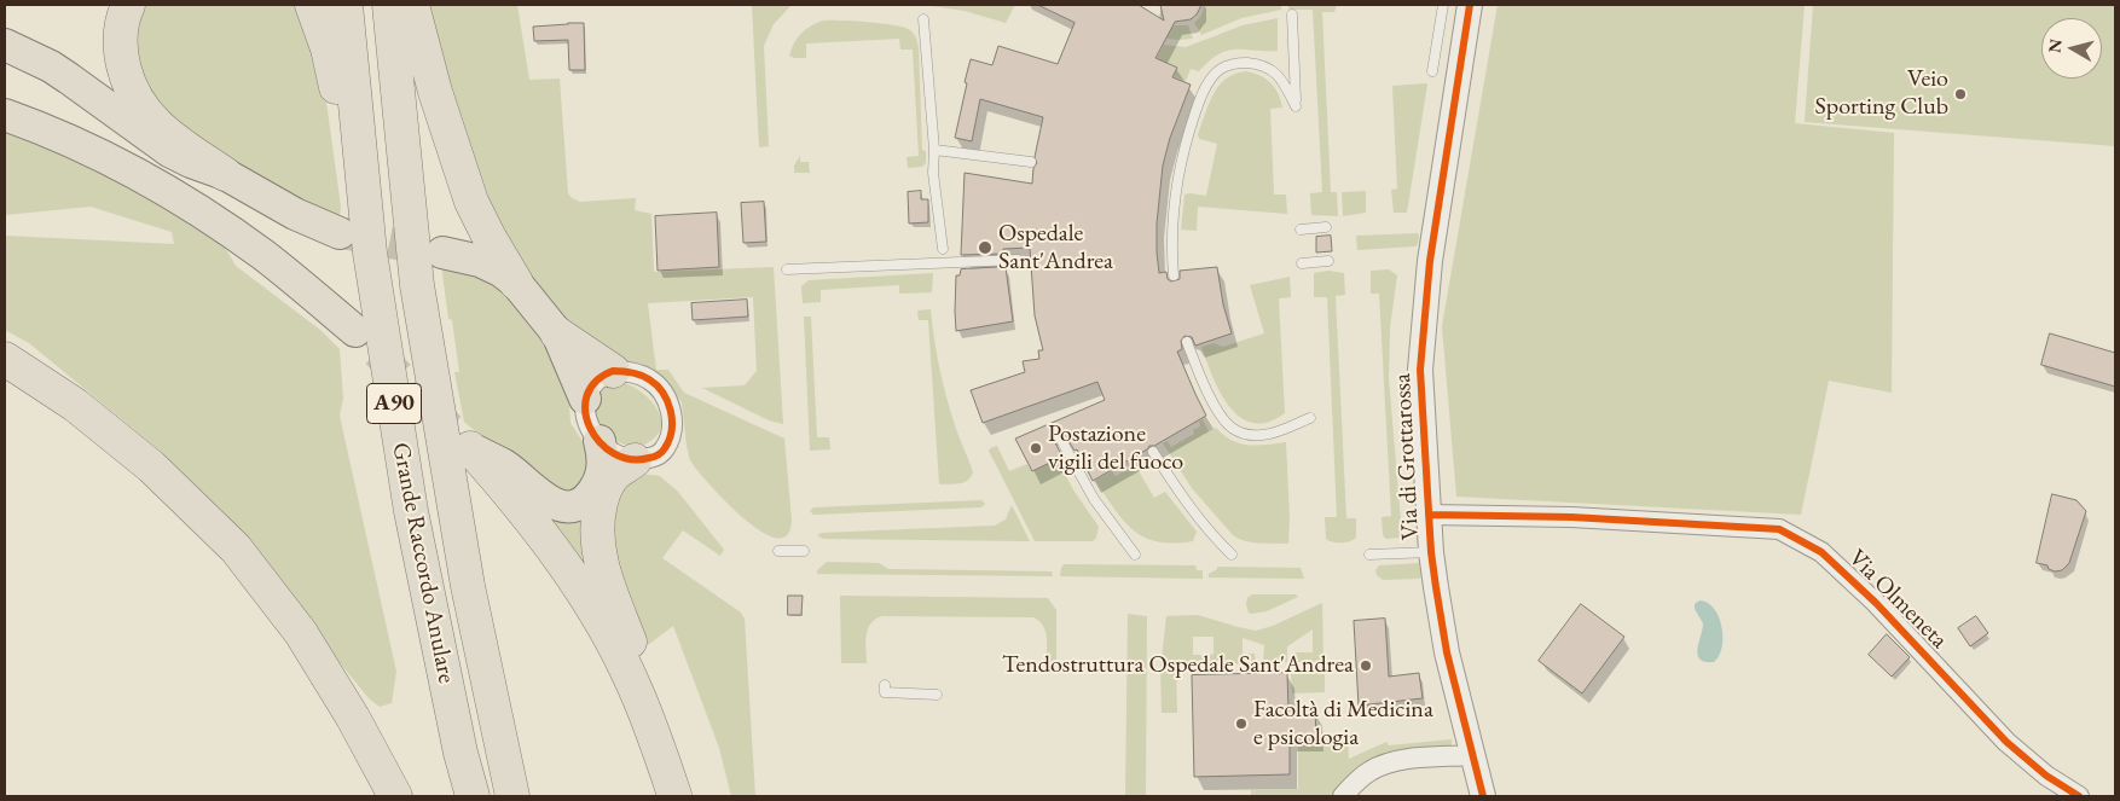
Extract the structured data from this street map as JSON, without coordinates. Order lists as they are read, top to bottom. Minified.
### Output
{"streets":{"highway":["A90","Grande Raccordo Anulare"],"street":["Via di Grottarossa","Via Olmeneta"]},"crossings":[["Via di Grottarossa","Via Olmeneta"]],"places":["Veio Sporting Club","Ospedale Sant'Andrea","Postazione vigili del fuoco","Tendostruttura Ospedale Sant'Andrea","Facoltà di Medicina e psicologia"],"north":"left"}
